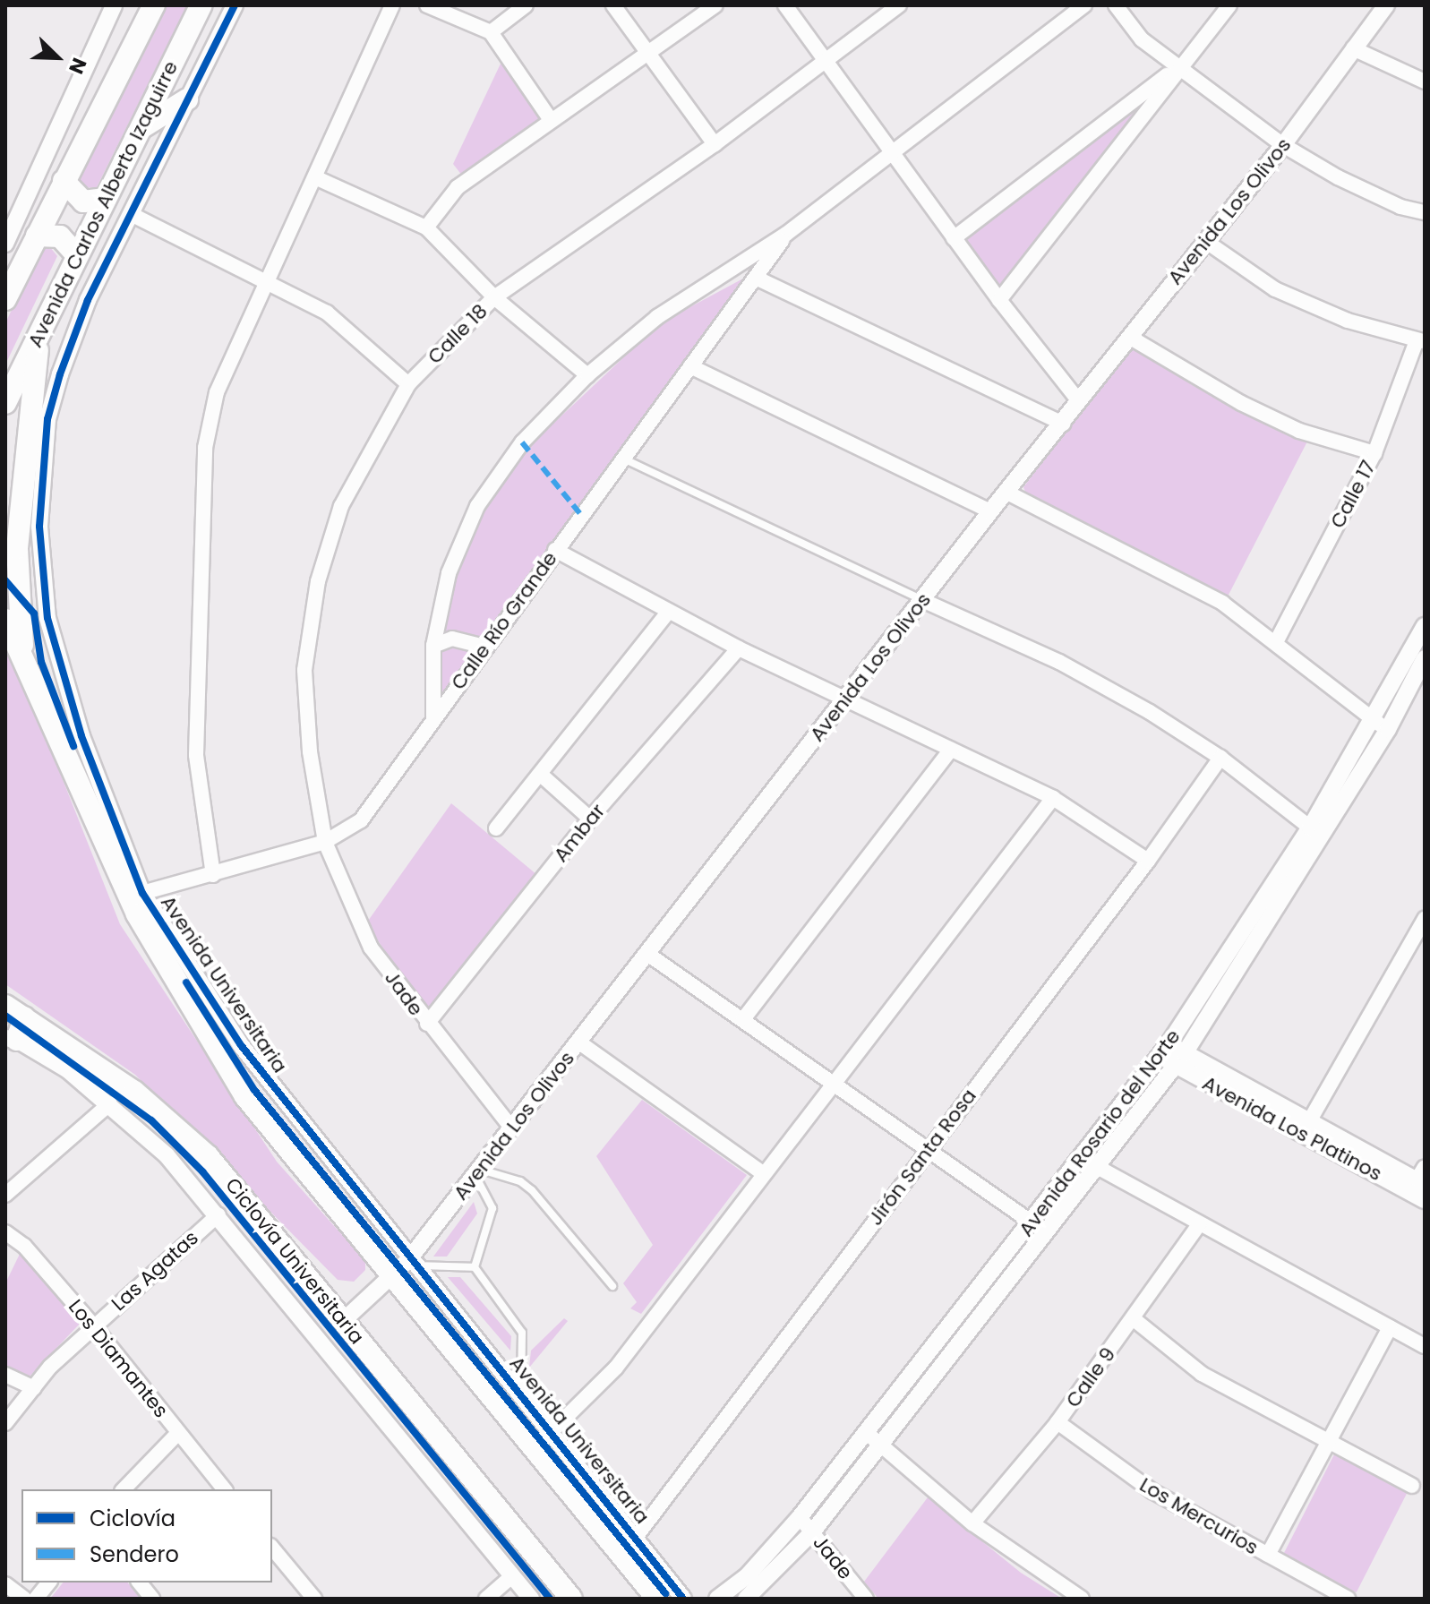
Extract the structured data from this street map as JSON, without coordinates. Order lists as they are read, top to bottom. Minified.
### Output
{"streets":{"main road":["Avenida Carlos Alberto Izaguirre","Avenida Universitaria"],"street":["Avenida Los Olivos","Calle 18","Calle 17","Calle Río Grande","Ambar","Jade","Avenida Los Platinos","Avenida Rosario del Norte","Jirón Santa Rosa","Las Agatas","Los Diamantes","Calle 9","Los Mercurios"],"cycle path":["Ciclovía Universitaria"]},"crossings":[["Avenida Carlos Alberto Izaguirre","Avenida Universitaria"],["Avenida Los Olivos","Avenida Universitaria"],["Avenida Los Olivos","Jade"],["Calle 18","Calle Río Grande"],["Calle 18","Jade"],["Calle Río Grande","Avenida Universitaria"],["Calle Río Grande","Jade"],["Ambar","Jade"],["Avenida Universitaria","Jirón Santa Rosa"],["Jade","Avenida Rosario del Norte"],["Avenida Los Platinos","Avenida Rosario del Norte"],["Las Agatas","Los Diamantes"],["Calle 9","Los Mercurios"]],"legend":["Ciclovía","Sendero"],"north":"bottom right"}
